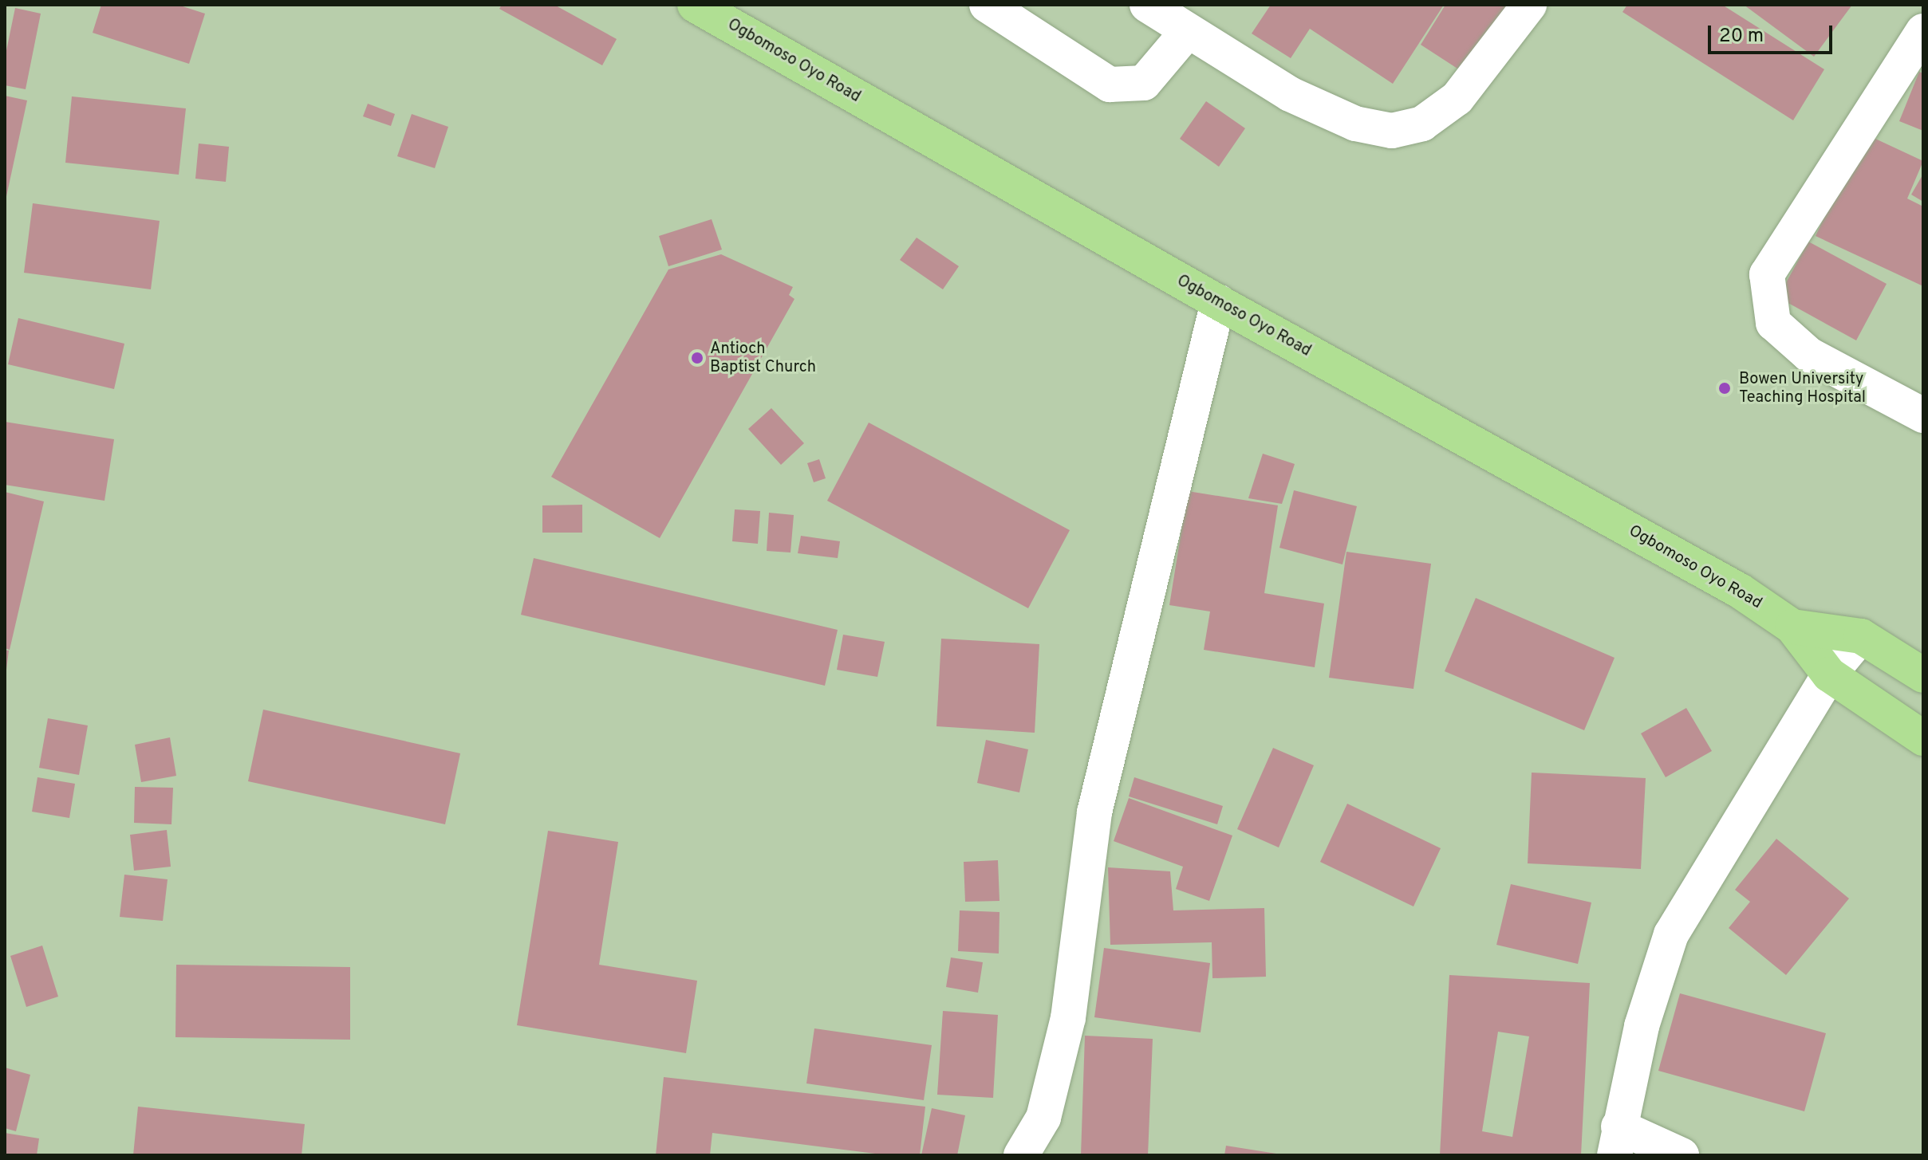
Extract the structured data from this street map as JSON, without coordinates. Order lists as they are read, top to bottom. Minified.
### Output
{"streets":{"highway":["Ogbomoso Oyo Road"]},"places":["Antioch Baptist Church","Bowen University Teaching Hospital"],"scale_bar":"20 m"}
